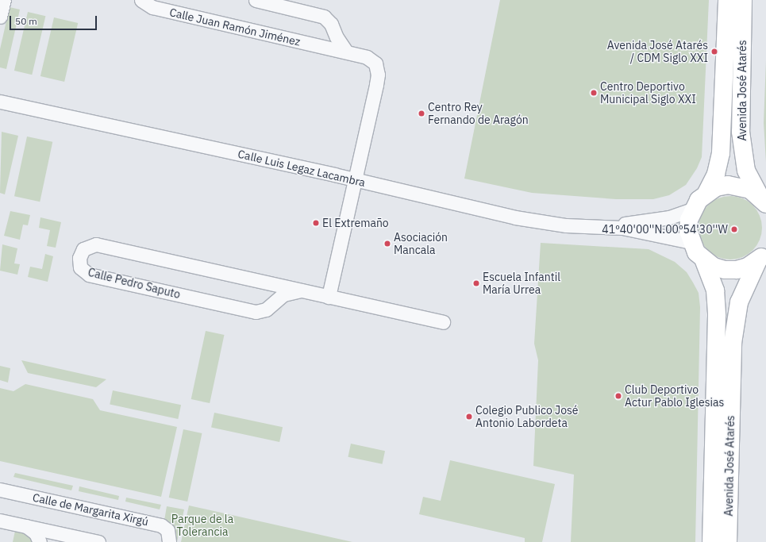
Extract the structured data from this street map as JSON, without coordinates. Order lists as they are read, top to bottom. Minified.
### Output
{"streets":{"main road":["Avenida José Atarés"],"street":["Calle Juan Ramón Jiménez","Calle Luis Legaz Lacambra","Calle Pedro Saputo","Calle de Margarita Xirgú"]},"crossings":[["Calle Juan Ramón Jiménez","Calle Luis Legaz Lacambra"],["Avenida José Atarés","Calle Luis Legaz Lacambra"]],"parks":["Parque de la Tolerancia"],"places":["Avenida José Atarés / CDM Siglo XXI","Centro Deportivo Municipal Siglo XXI","Centro Rey Fernando de Aragón","El Extremaño","41º40'00''N.00º54'30''W","Asociación Mancala","Escuela Infantil María Urrea","Club Deportivo Actur Pablo Iglesias","Colegio Publico José Antonio Labordeta"],"scale_bar":"50 m"}
